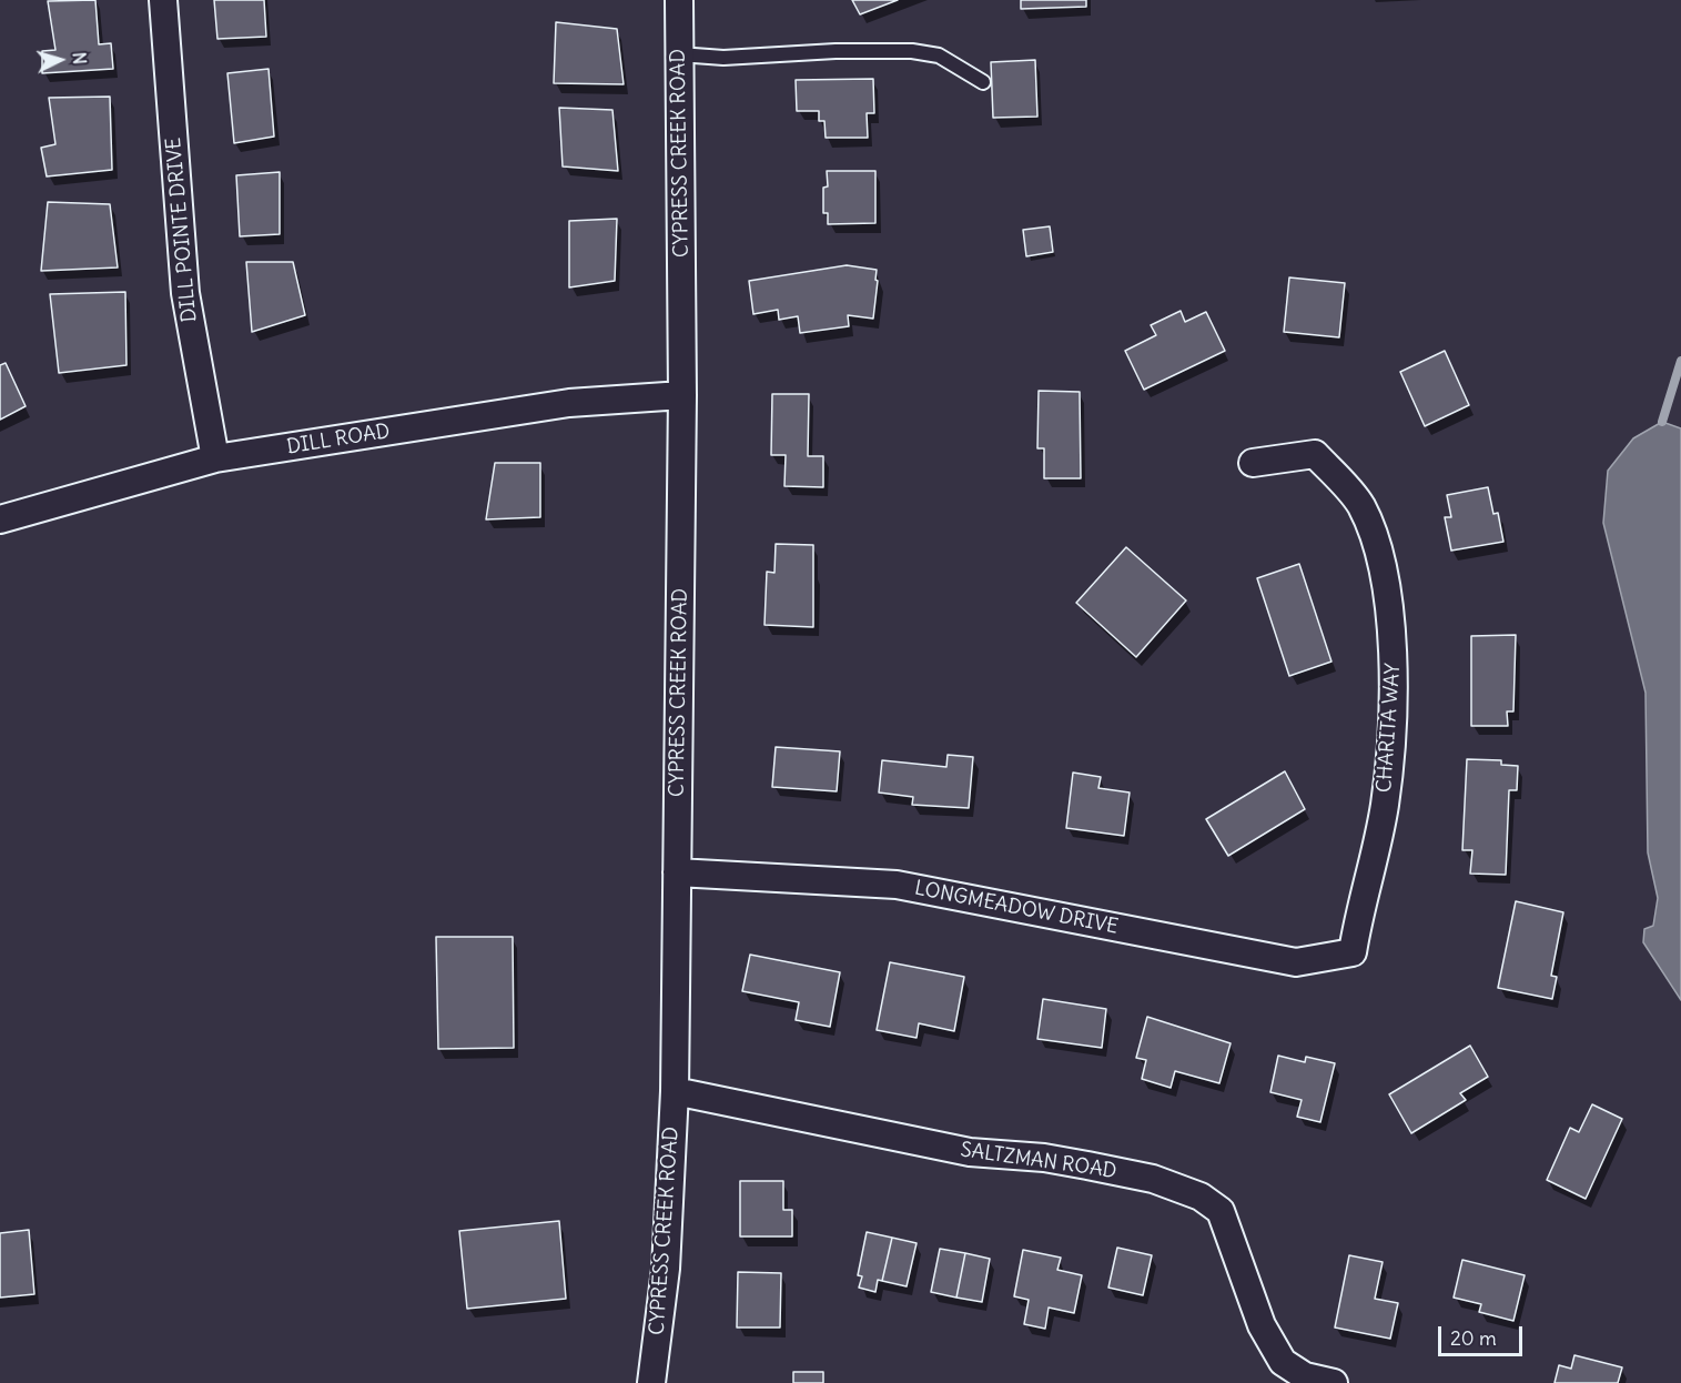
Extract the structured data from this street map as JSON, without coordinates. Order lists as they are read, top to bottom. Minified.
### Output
{"streets":{"street":["CYPRESS CREEK ROAD","DILL POINTE DRIVE","DILL ROAD","CHARITA WAY","LONGMEADOW DRIVE","SALTZMAN ROAD"]},"crossings":[["CYPRESS CREEK ROAD","DILL ROAD"],["CYPRESS CREEK ROAD","LONGMEADOW DRIVE"],["CYPRESS CREEK ROAD","SALTZMAN ROAD"],["DILL POINTE DRIVE","DILL ROAD"],["CHARITA WAY","LONGMEADOW DRIVE"]],"scale_bar":"20 m","north":"right"}
